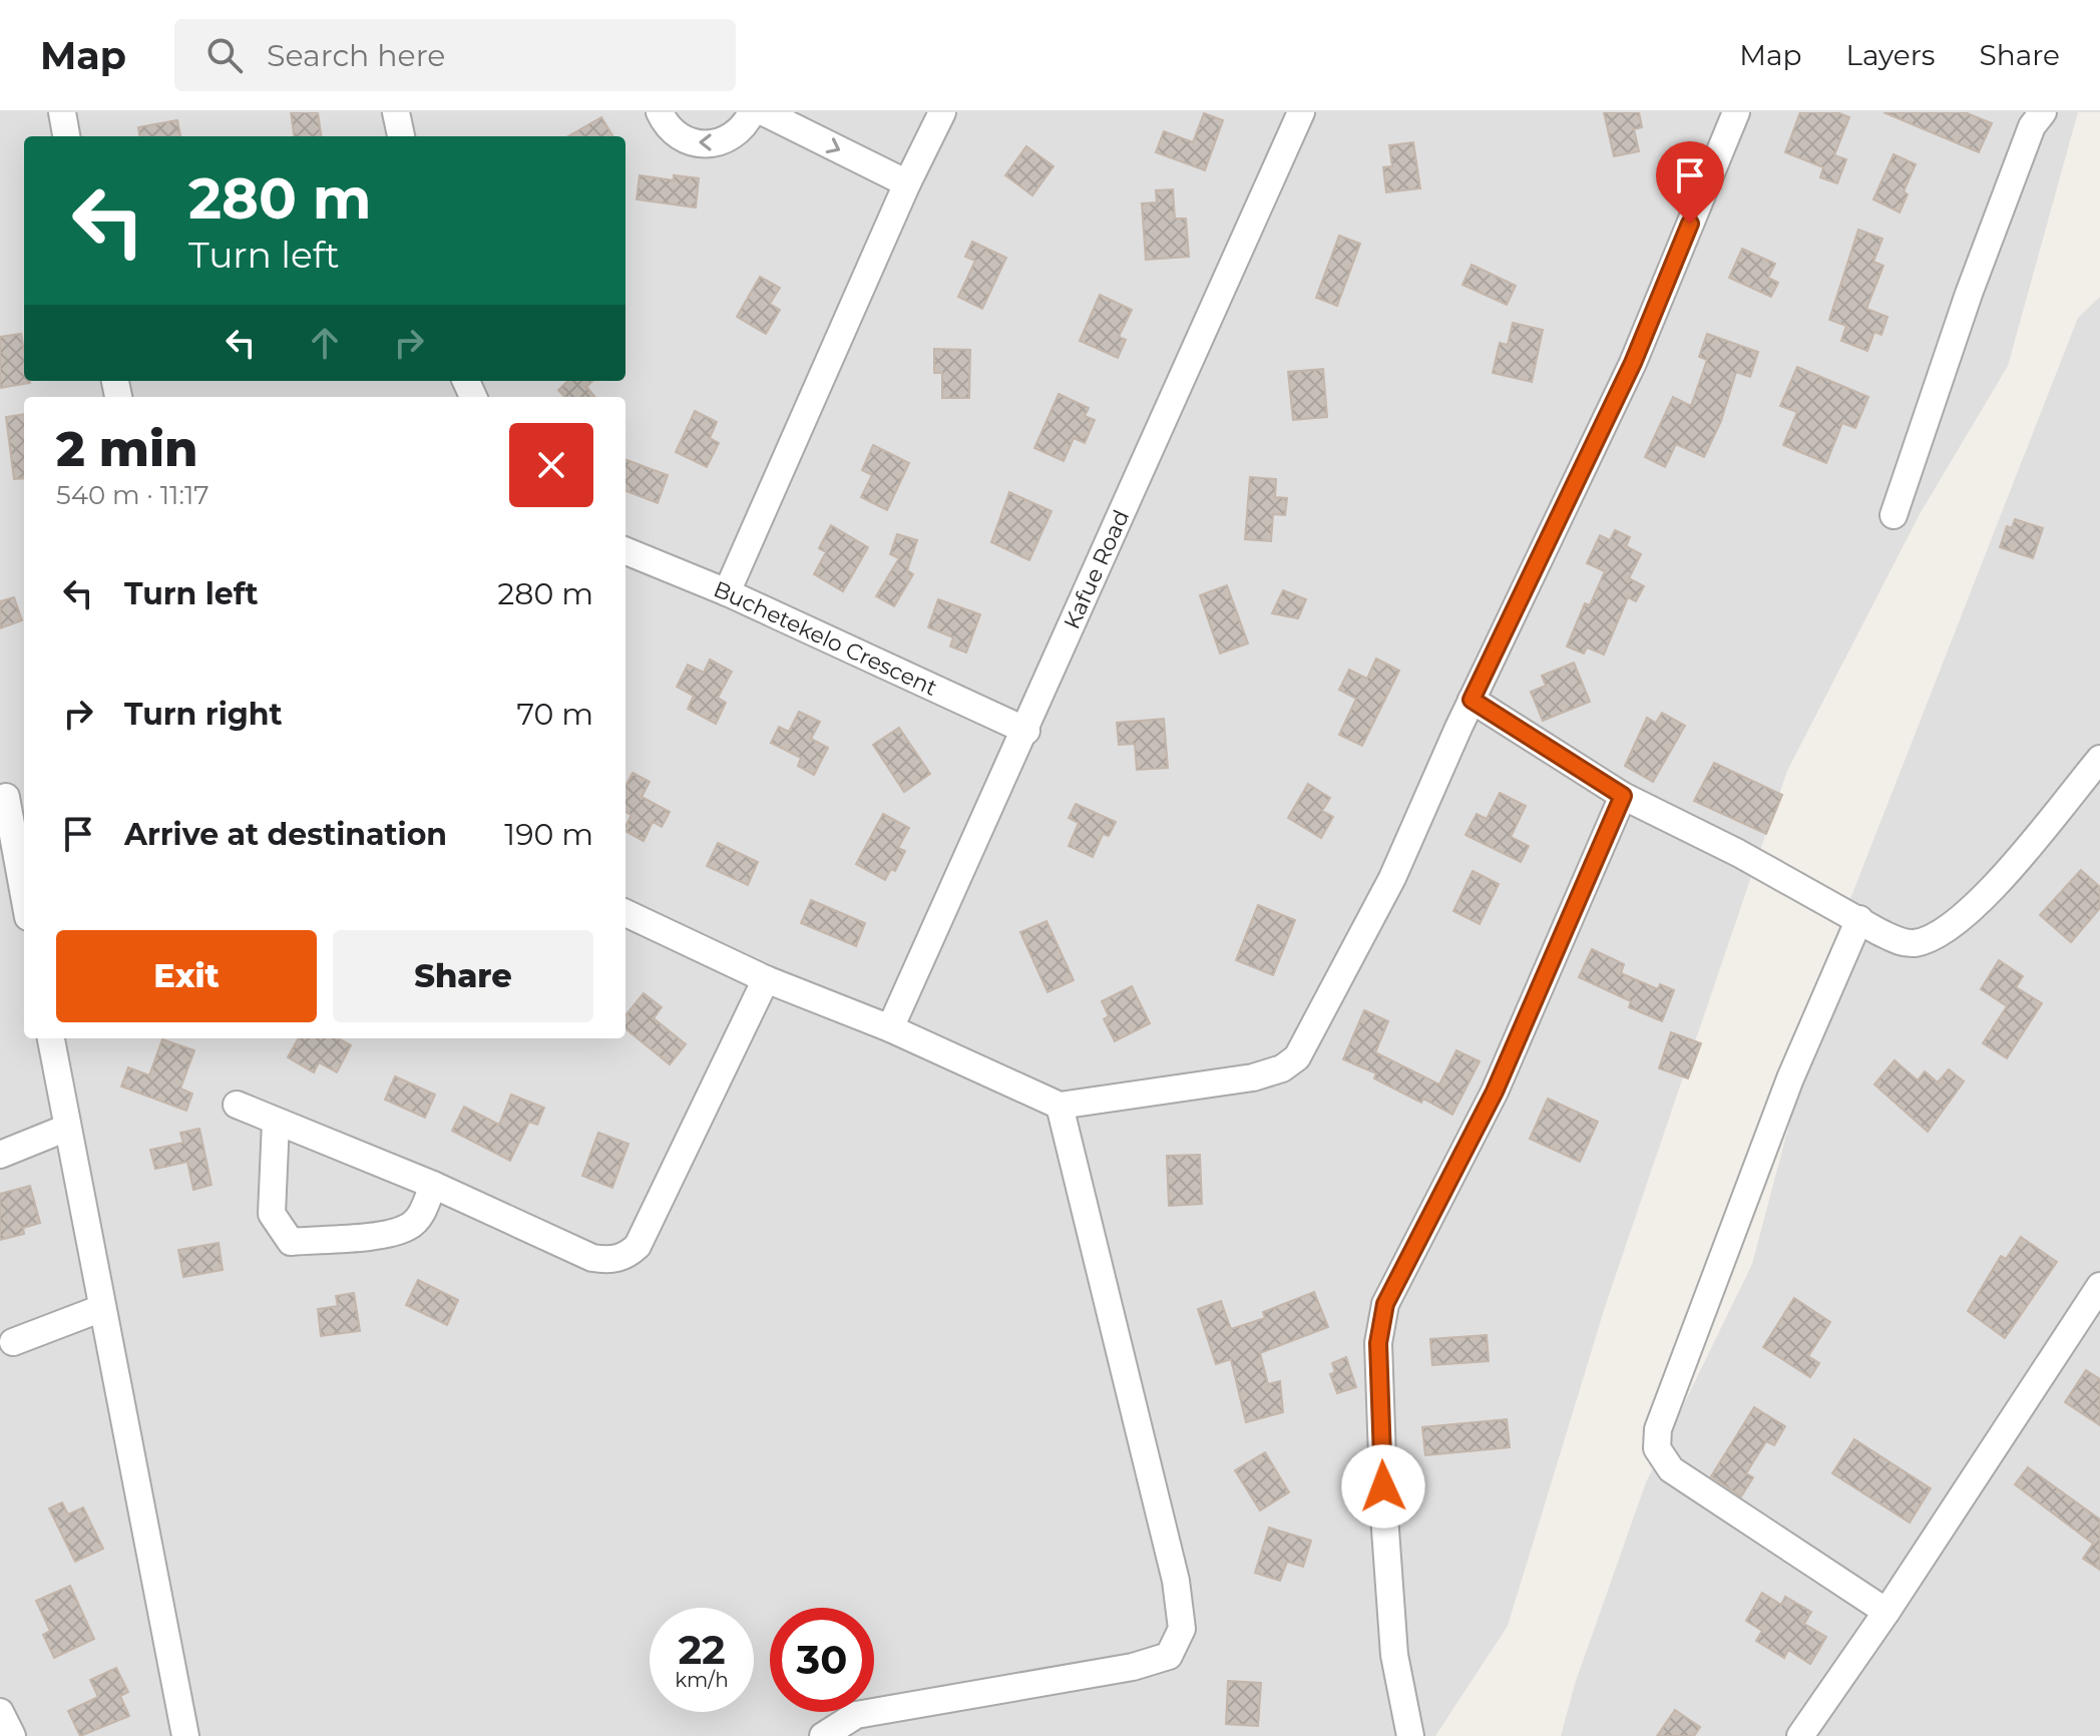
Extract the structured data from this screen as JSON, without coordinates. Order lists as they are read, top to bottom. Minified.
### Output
{"streets":{"street":["Kafue Road","Buchetekelo Crescent"]},"crossings":[["Kafue Road","Buchetekelo Crescent"]],"page":{"header":"Map","search":"Search here","nav":["Map","Layers","Share"],"turn":["280 m","Turn left"],"heading":["2 min","540 m · 11:17"],"list":[{"name":"Turn left","value":"280 m"},{"name":"Turn right","value":"70 m"},{"name":"Arrive at destination","value":"190 m"}],"buttons":["Exit","Share"],"speed":"22 km/h","limit":"30"}}
